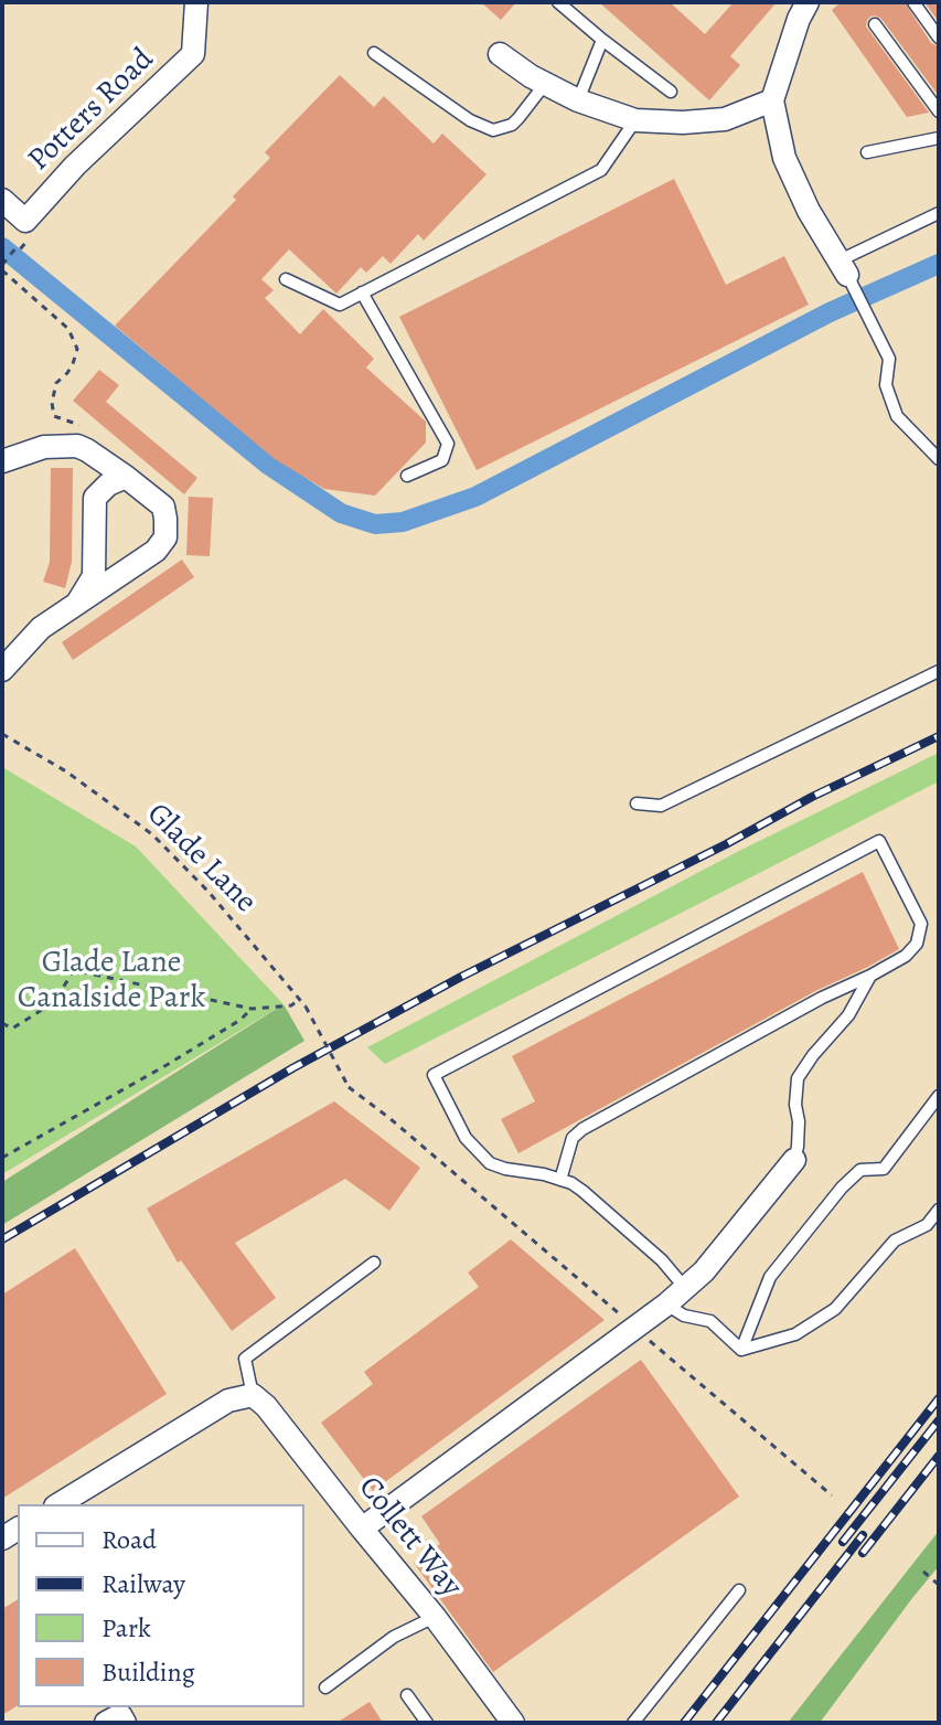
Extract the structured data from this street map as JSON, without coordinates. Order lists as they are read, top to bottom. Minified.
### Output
{"streets":{"street":["Potters Road","Collett Way"],"path":["Glade Lane"]},"parks":["Glade Lane Canalside Park"],"legend":["Road","Railway","Park","Building"]}
